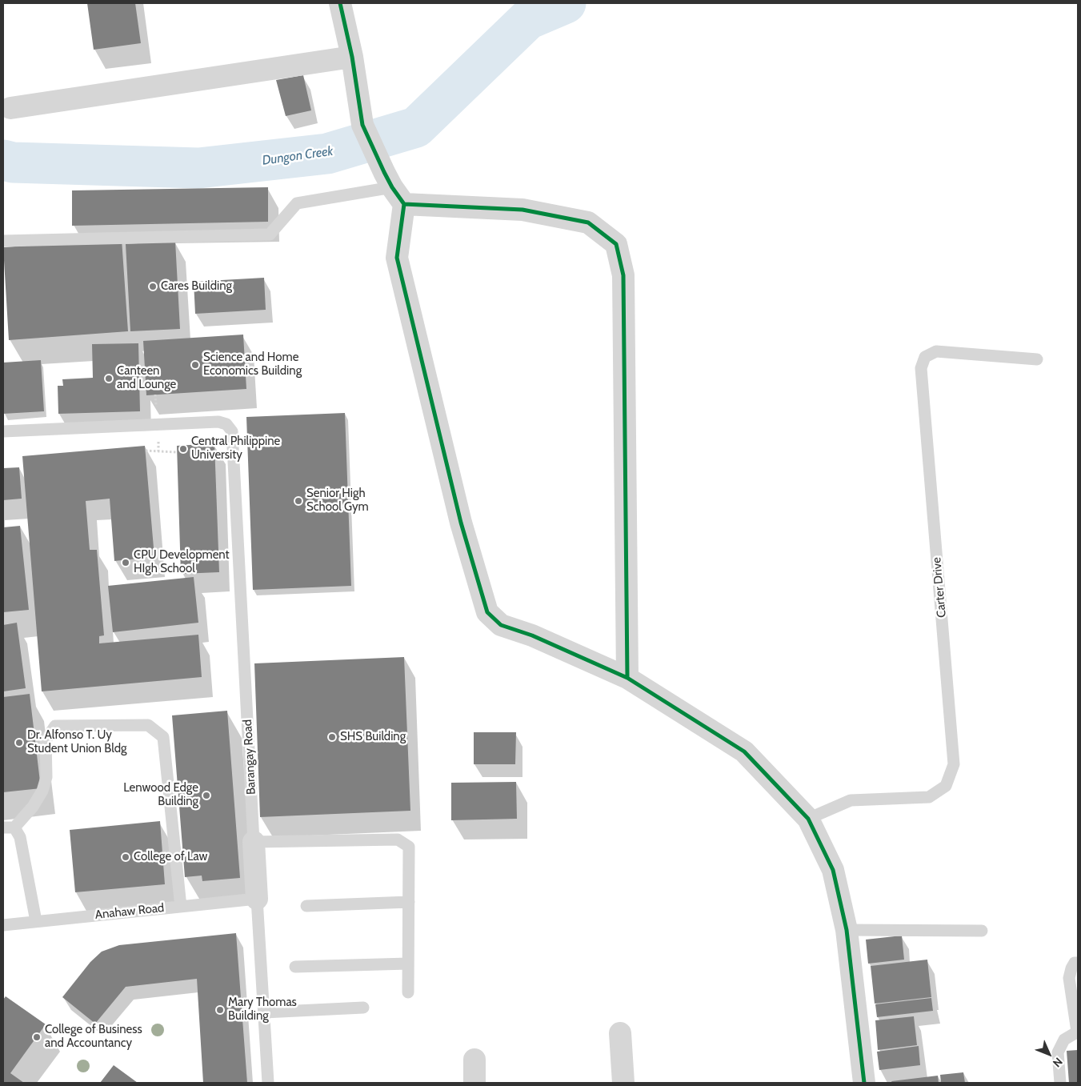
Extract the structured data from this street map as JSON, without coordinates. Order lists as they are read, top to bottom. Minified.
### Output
{"streets":{"street":["Barangay Road"],"lane":["Carter Drive","Anahaw Road"]},"crossings":[["Barangay Road","Anahaw Road"]],"water":["Dungon Creek"],"places":["Cares Building","Science and Home Economics Building","Canteen and Lounge","Central Philippine University","Senior High School Gym","CPU Development HIgh School","SHS Building","Dr. Alfonso T. Uy Student Union Bldg","Lenwood Edge Building","College of Law","Mary Thomas Building","College of Business and Accountancy"],"north":"bottom right"}
